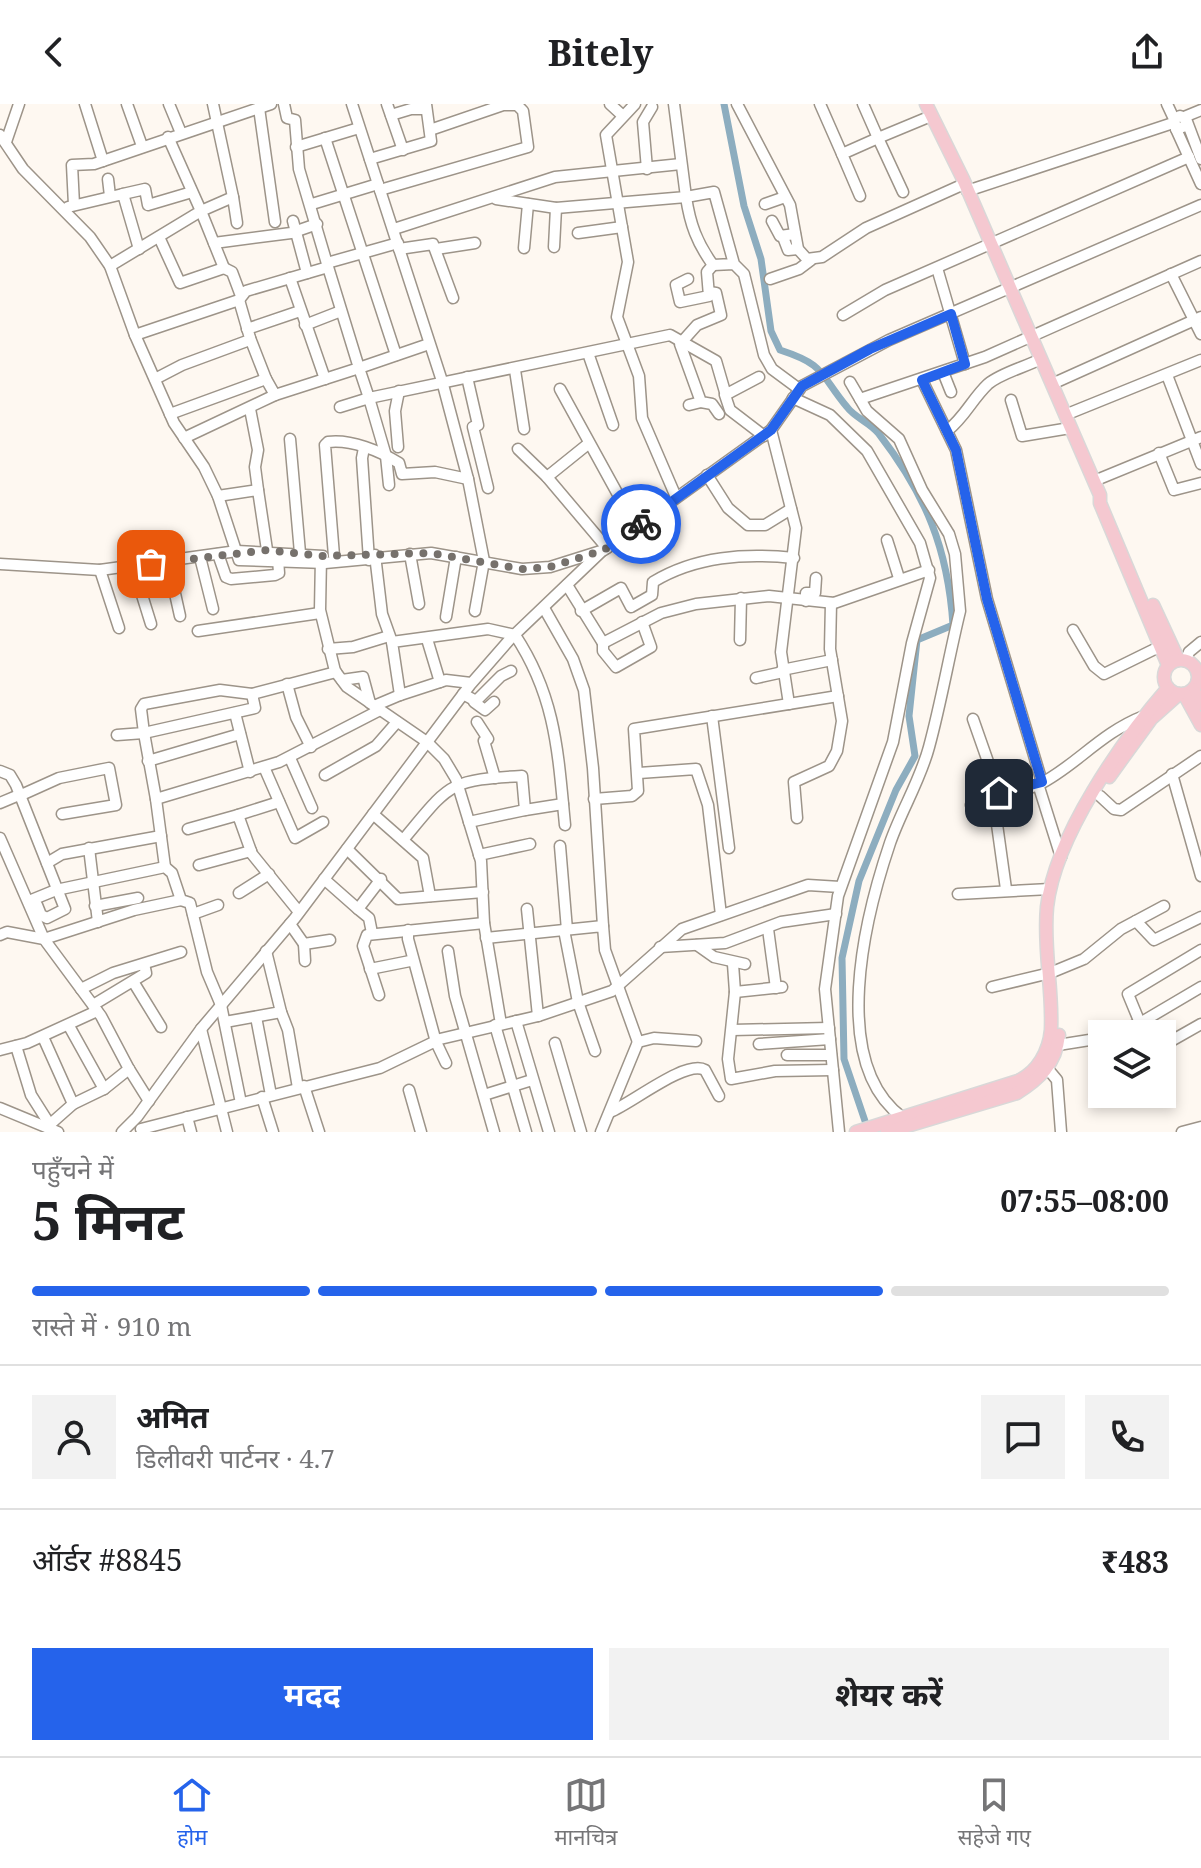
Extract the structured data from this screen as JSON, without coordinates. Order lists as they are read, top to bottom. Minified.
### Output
{"page":{"header":"Bitely","heading":["5 मिनट","पहुँचने में","07:55–08:00"],"panel":["अमित","डिलीवरी पार्टनर · 4.7","ऑर्डर #8845","₹483"],"bar":"रास्ते में · 910 m","buttons":["मदद","शेयर करें"],"tabs":["होम","मानचित्र","सहेजे गए"]}}
